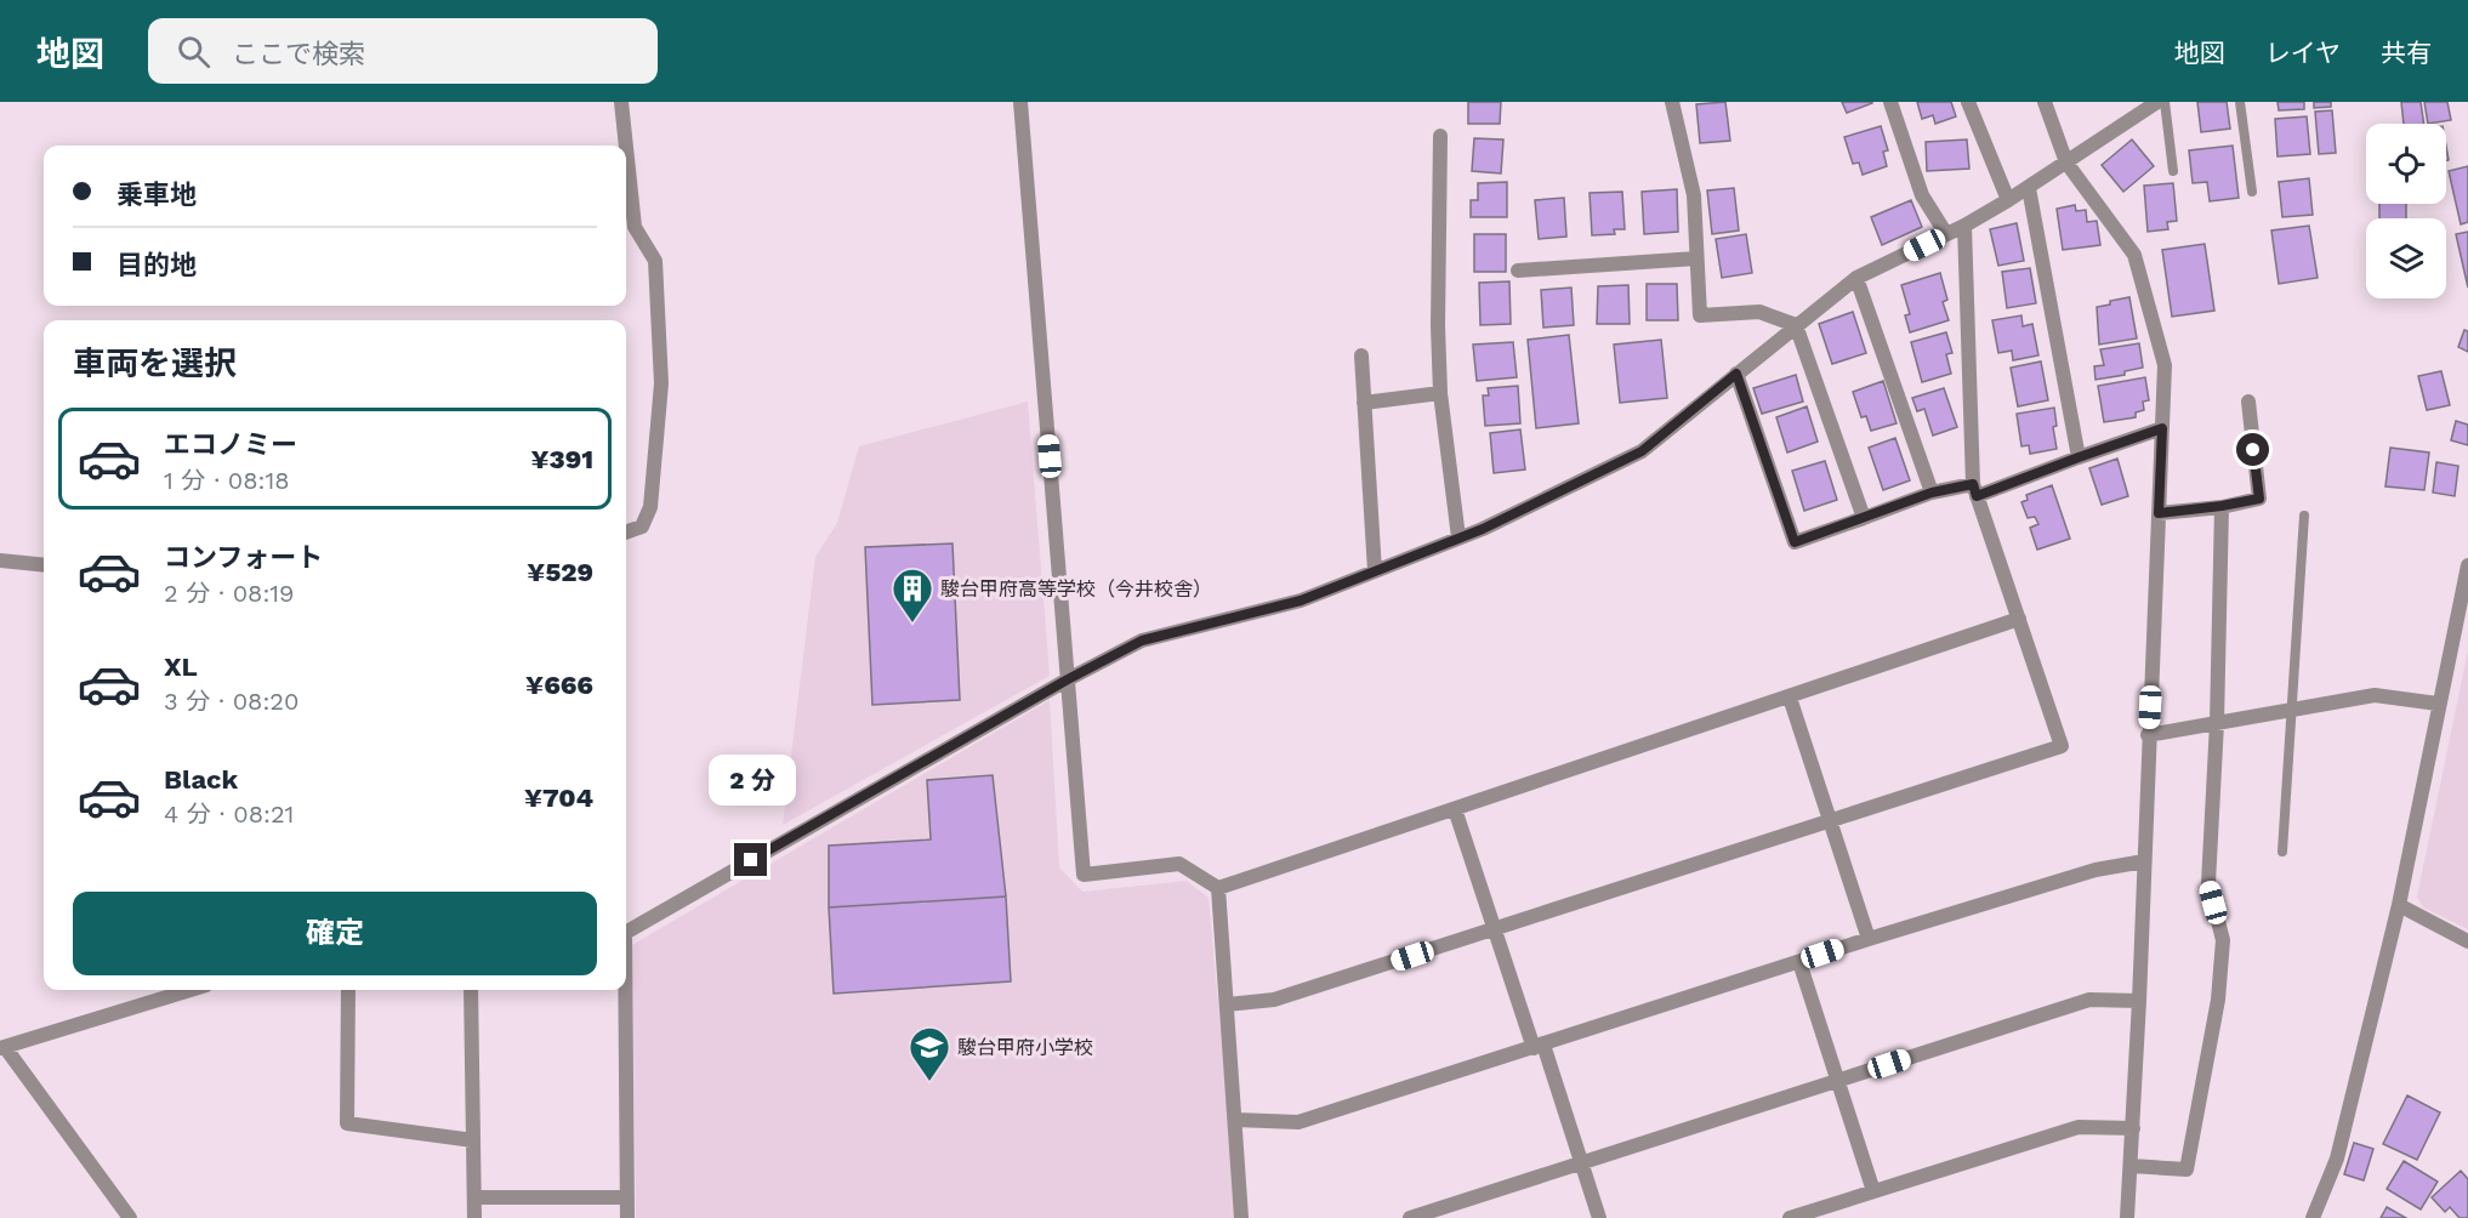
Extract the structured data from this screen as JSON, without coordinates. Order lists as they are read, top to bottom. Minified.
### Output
{"places":{"building":["駿台甲府高等学校（今井校舎）"],"school or university":["駿台甲府小学校"]},"page":{"header":"地図","search":"ここで検索","nav":["地図","レイヤ","共有"],"banner":["乗車地","目的地"],"heading":"車両を選択","list":[{"name":"エコノミー","note":"1 分 · 08:18","value":"¥391"},{"name":"コンフォート","note":"2 分 · 08:19","value":"¥529"},{"name":"XL","note":"3 分 · 08:20","value":"¥666"},{"name":"Black","note":"4 分 · 08:21","value":"¥704"}],"bubble":"2 分","buttons":"確定"}}
